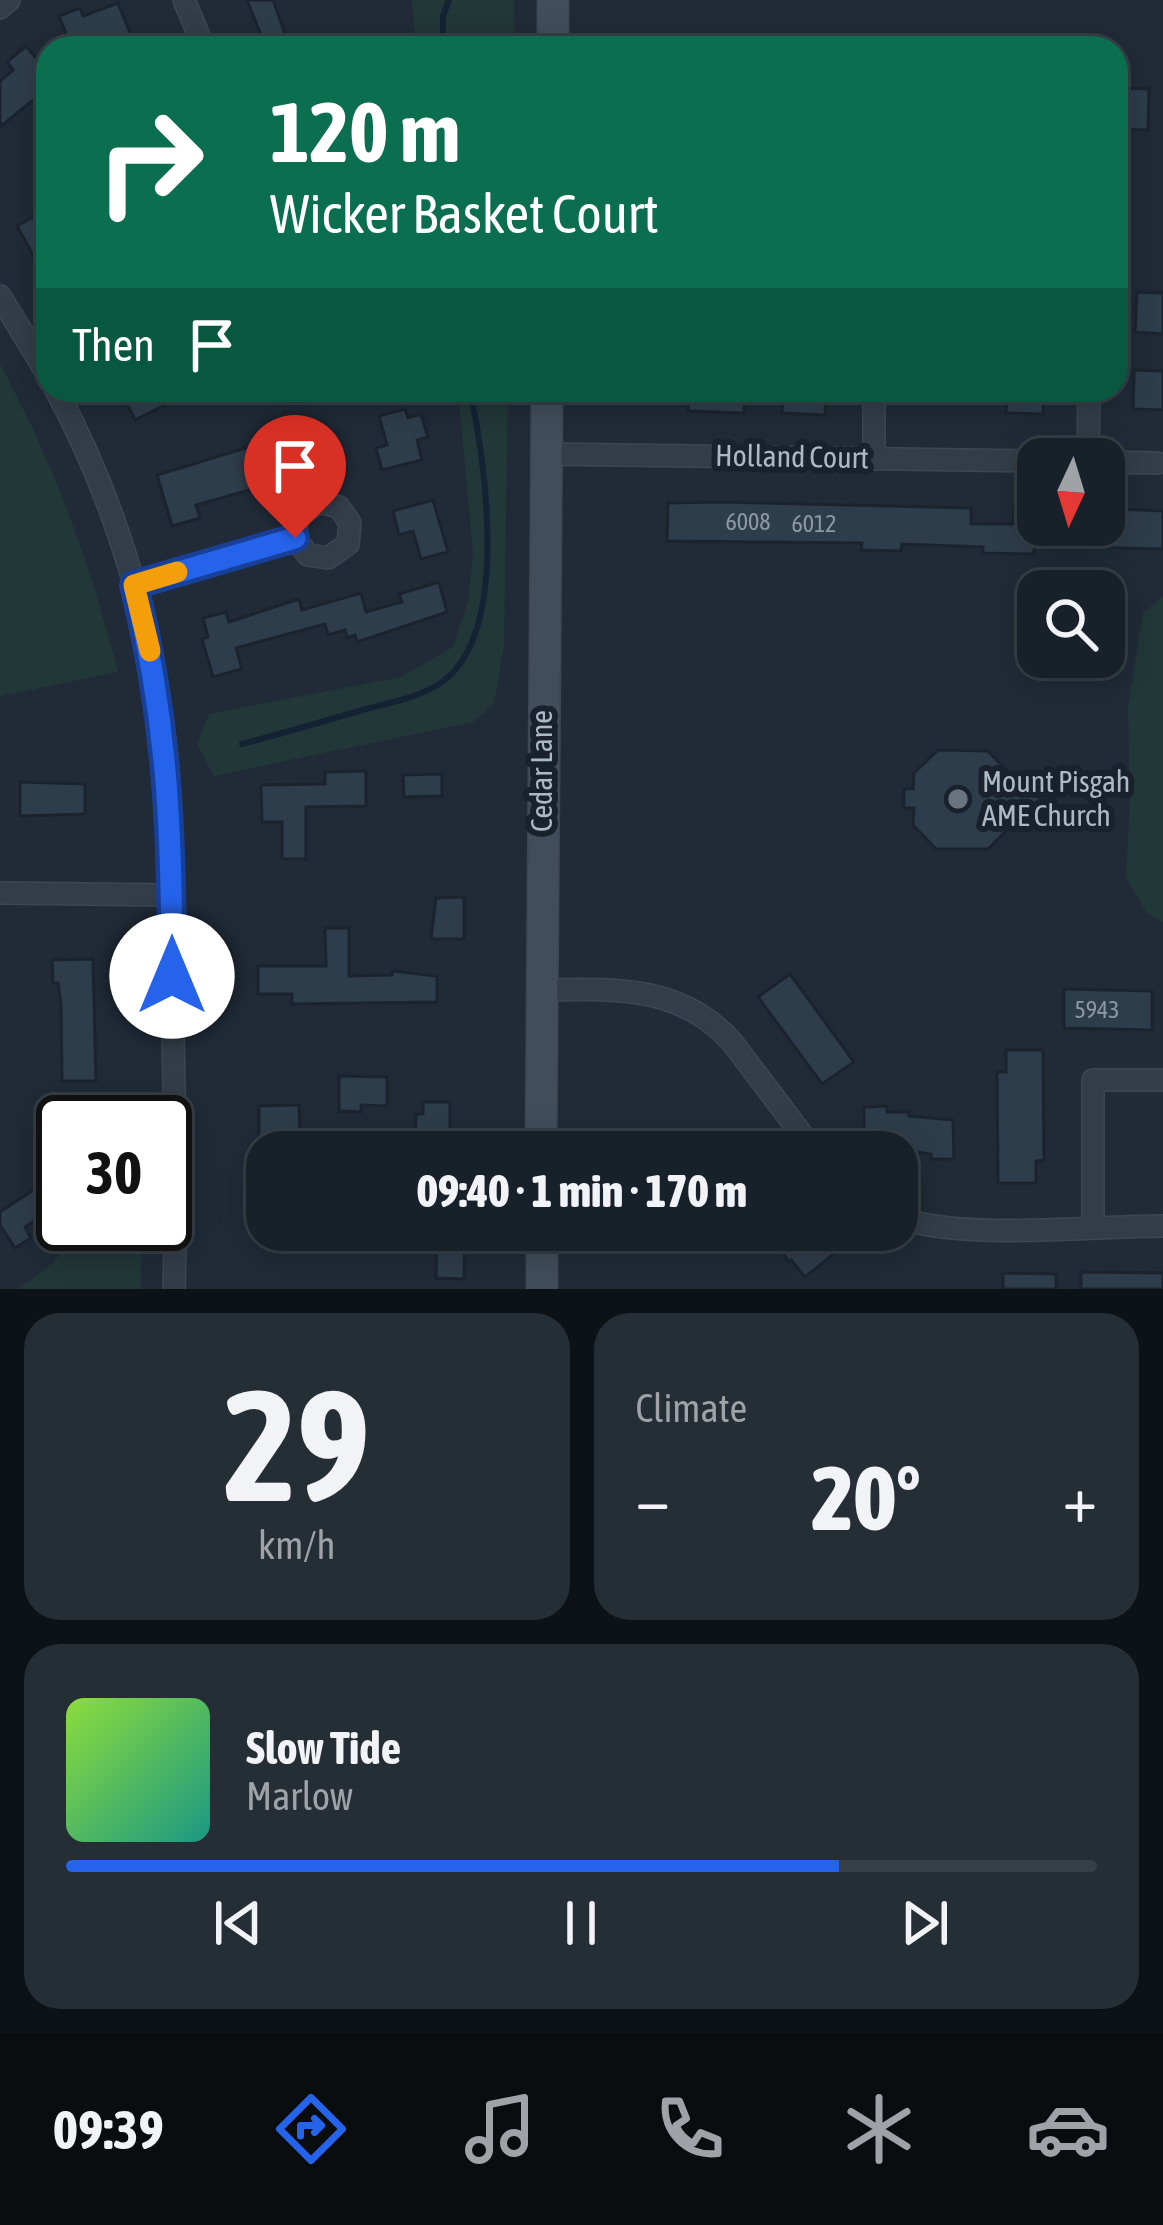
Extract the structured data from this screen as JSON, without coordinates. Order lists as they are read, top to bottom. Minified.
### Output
{"streets":{"main road":["Cedar Lane"],"street":["Holland Court"]},"crossings":[["Holland Court","Cedar Lane"]],"places":["Mount Pisgah AME Church"],"house_numbers":["6008","6012","5943"],"north":"bottom","page":{"turn":["120 m","Wicker Basket Court"],"then":"Then","limit":"30","trip":"09:40 · 1 min · 170 m","tile":[["29","km/h"],"Climate"],"heat":["−","20°","+"],"song":["Slow Tide","Marlow"],"tabs":"09:39"}}
